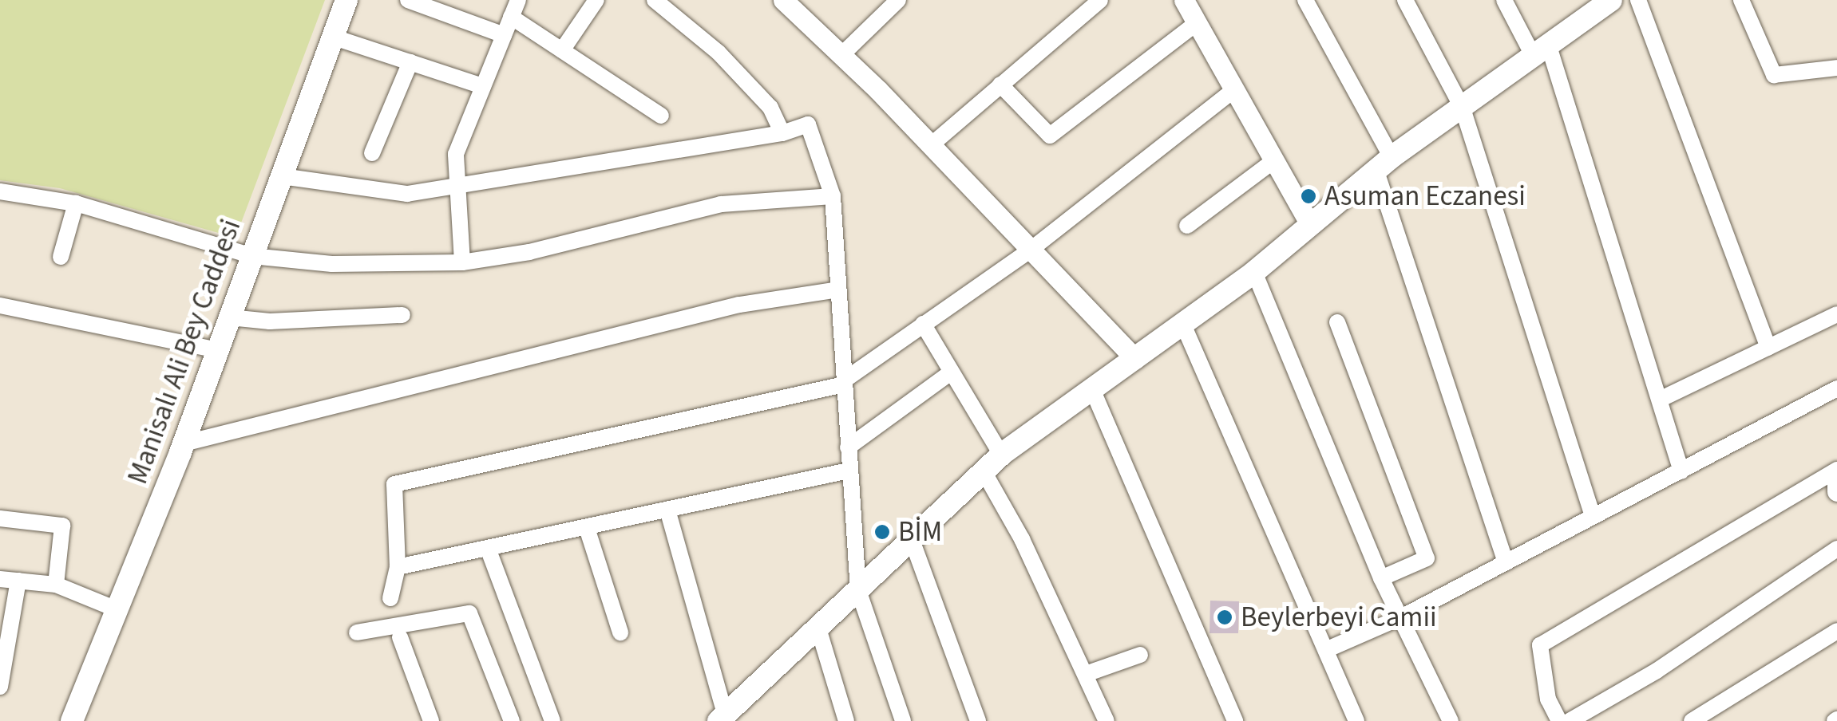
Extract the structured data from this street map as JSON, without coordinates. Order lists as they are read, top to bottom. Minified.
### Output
{"streets":{"main road":["Manisalı Ali Bey Caddesi"]},"places":["Asuman Eczanesi","BİM","Beylerbeyi Camii"]}
